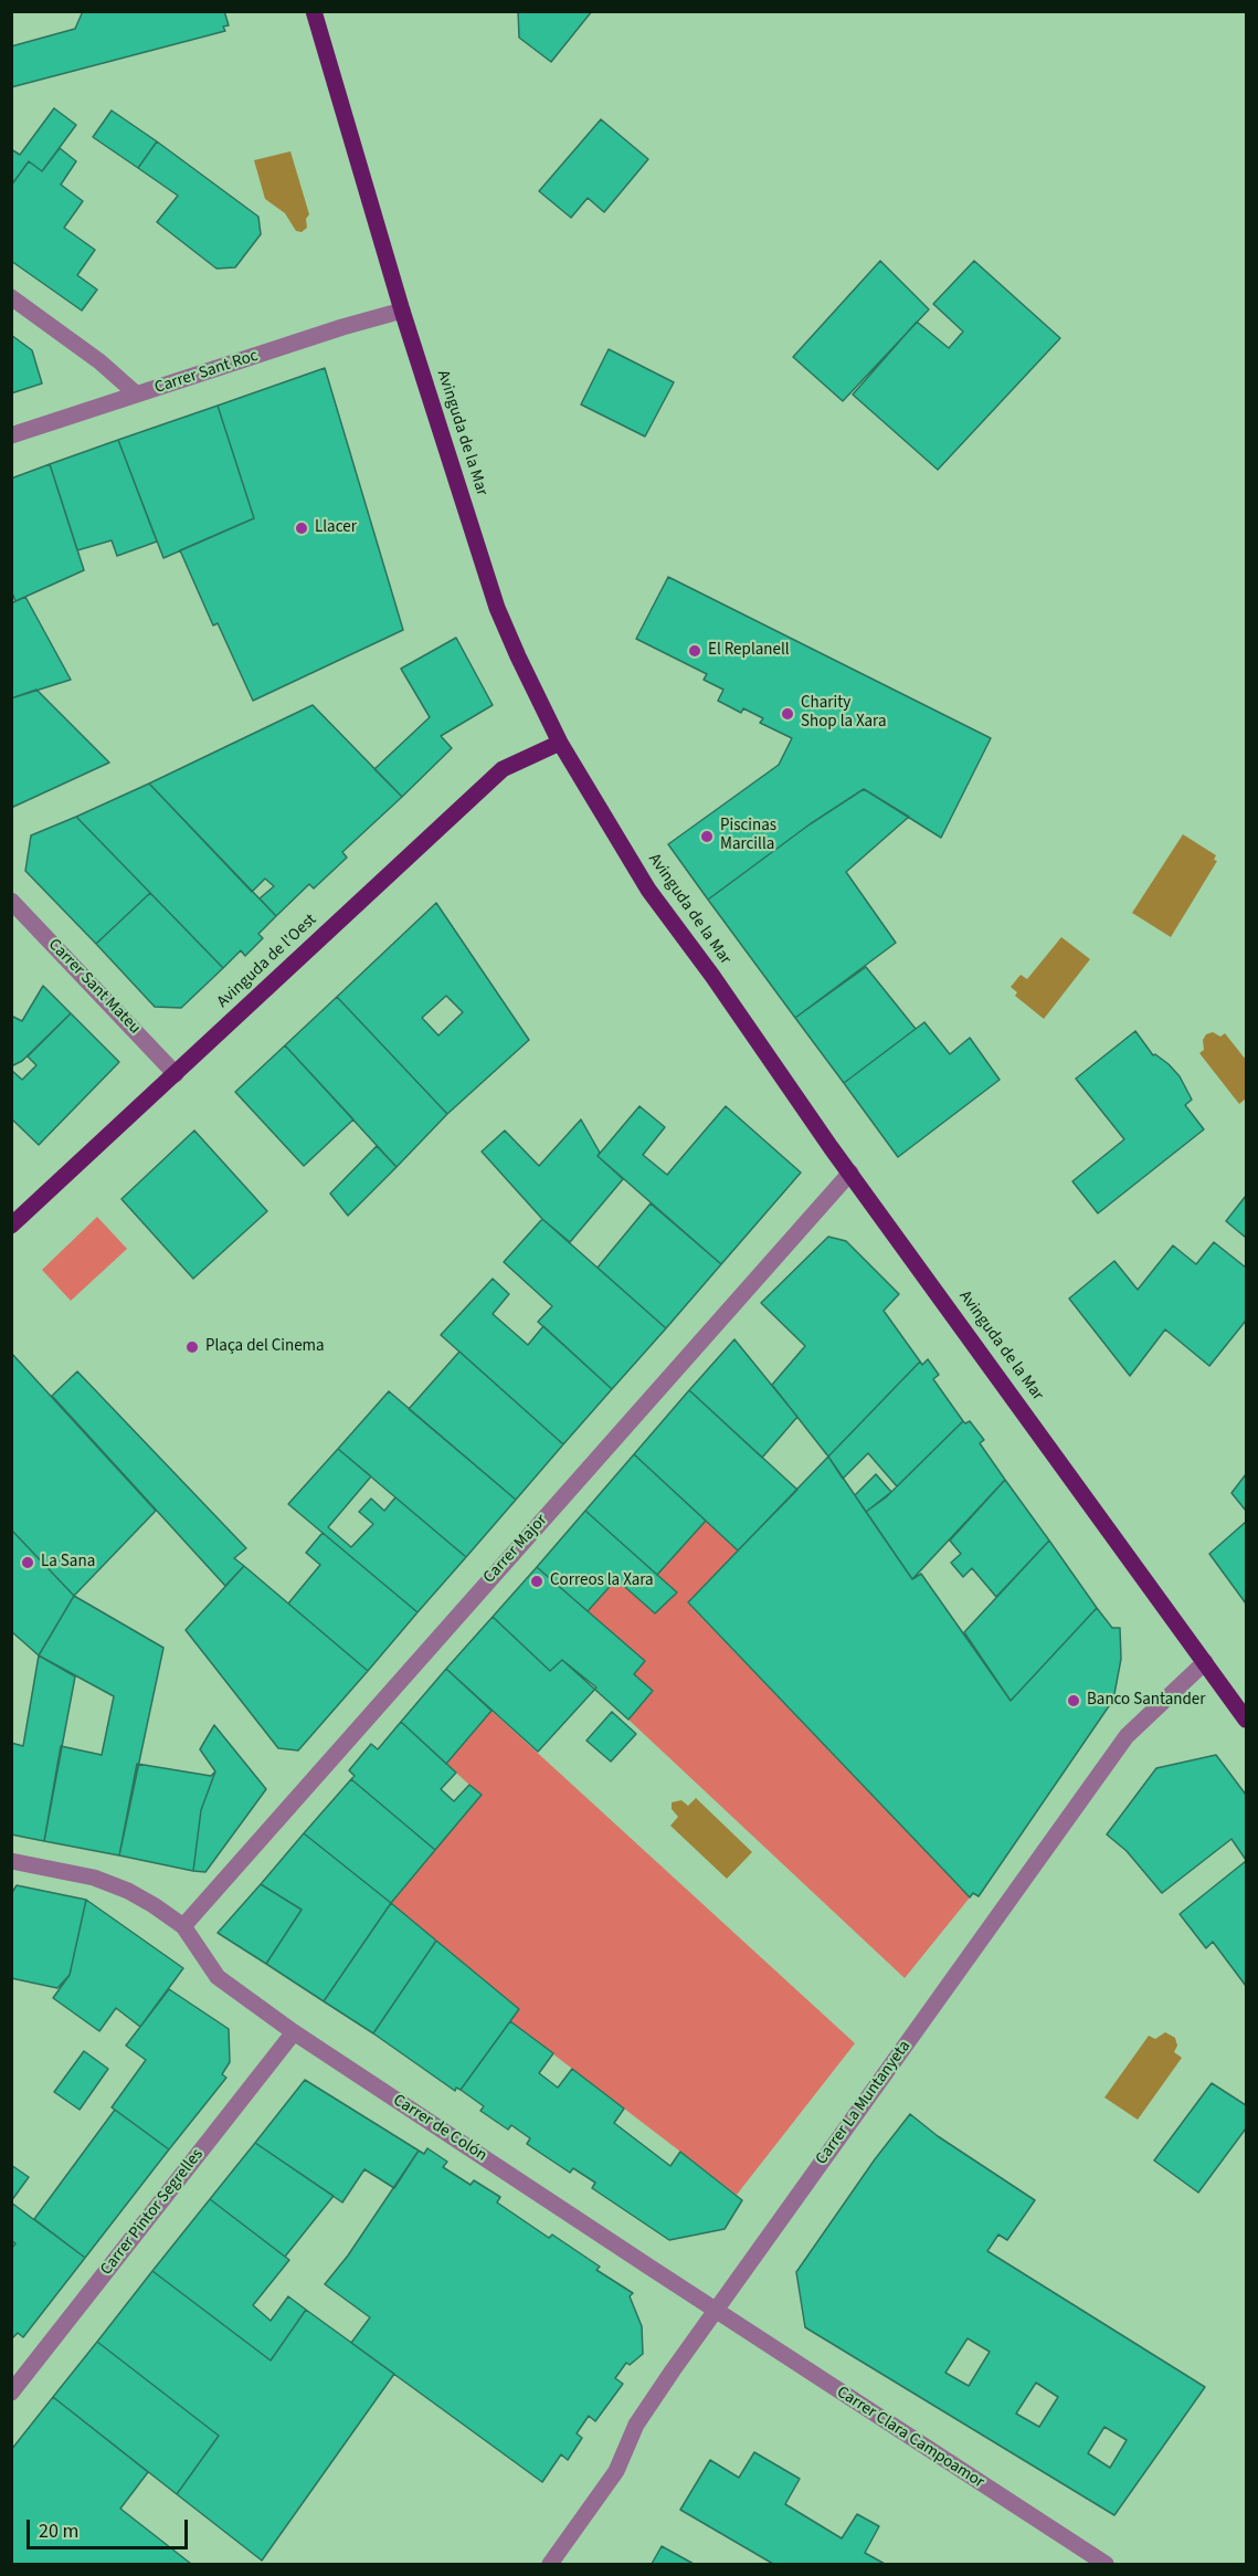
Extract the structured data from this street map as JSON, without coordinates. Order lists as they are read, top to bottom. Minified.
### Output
{"streets":{"main road":["Avinguda de la Mar","Avinguda de l'Oest"],"street":["Carrer Sant Roc","Carrer Sant Mateu","Carrer Major","Carrer La Muntanyeta","Carrer de Colón","Carrer Pintor Segrelles","Carrer Clara Campoamor"]},"crossings":[["Carrer Sant Roc","Avinguda de la Mar"],["Avinguda de la Mar","Avinguda de l'Oest"],["Avinguda de la Mar","Carrer Major"],["Avinguda de la Mar","Carrer La Muntanyeta"],["Avinguda de l'Oest","Carrer Sant Mateu"],["Carrer Major","Carrer de Colón"],["Carrer La Muntanyeta","Carrer de Colón"],["Carrer La Muntanyeta","Carrer Clara Campoamor"],["Carrer de Colón","Carrer Pintor Segrelles"],["Carrer de Colón","Carrer Clara Campoamor"]],"places":["Llacer","El Replanell","Charity Shop la Xara","Piscinas Marcilla","Plaça del Cinema","La Sana","Correos la Xara","Banco Santander"],"scale_bar":"20 m"}
